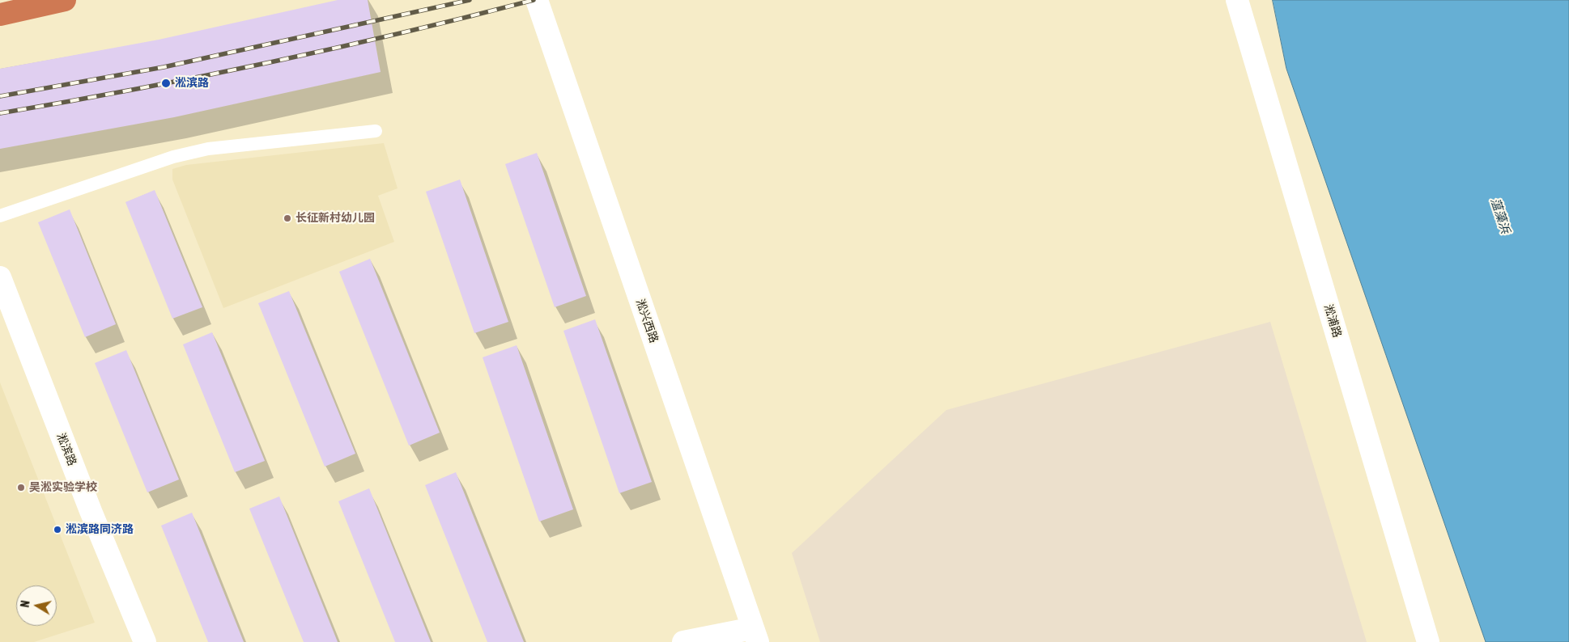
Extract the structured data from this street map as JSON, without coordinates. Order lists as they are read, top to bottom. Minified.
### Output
{"streets":{"street":["淞兴西路","淞浦路","淞滨路"]},"water":["蕰藻浜"],"places":["淞滨路","长征新村幼儿园","吴淞实验学校","淞滨路同济路"],"north":"left"}
